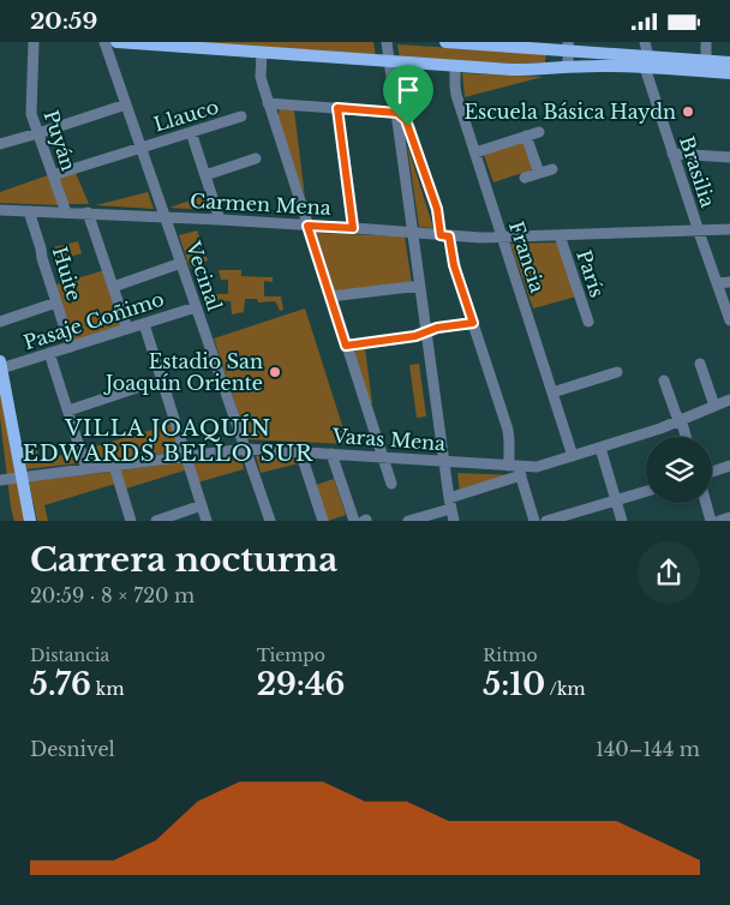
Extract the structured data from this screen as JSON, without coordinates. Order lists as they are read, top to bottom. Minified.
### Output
{"streets":{"street":["Llauco","Puyán","Brasilia","Carmen Mena","Francia","Huite","París","Vecinal","Pasaje Coñimo","Varas Mena"]},"crossings":[["Llauco","Puyán"],["Llauco","Vecinal"],["Puyán","Carmen Mena"],["Brasilia","Carmen Mena"],["Carmen Mena","Francia"],["Carmen Mena","Huite"],["Carmen Mena","París"],["Carmen Mena","Vecinal"],["Francia","Varas Mena"],["Huite","Pasaje Coñimo"],["Vecinal","Pasaje Coñimo"],["Vecinal","Varas Mena"]],"districts":["VILLA JOAQUÍN EDWARDS BELLO SUR"],"places":["Escuela Básica Haydn","Estadio San Joaquín Oriente"],"page":{"status":"20:59","heading":["Carrera nocturna","20:59 · 8 × 720 m"],"stats":[["Distancia","5.76 km"],["Tiempo","29:46"],["Ritmo","5:10 /km"]],"chart":["Desnivel","140–144 m"]}}
